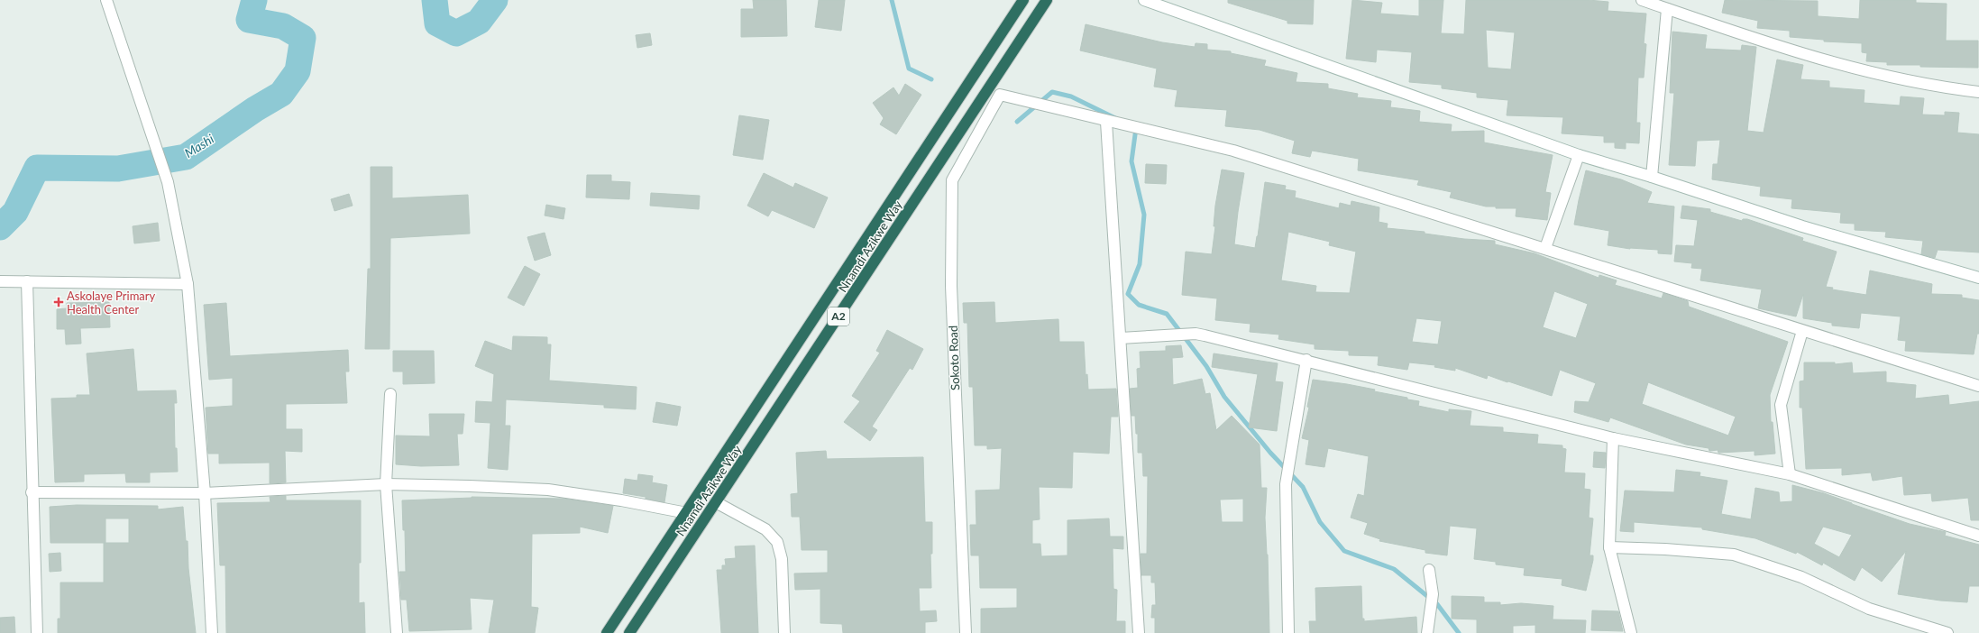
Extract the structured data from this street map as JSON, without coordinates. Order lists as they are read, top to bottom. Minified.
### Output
{"streets":{"highway":["Nnamdi Azikwe Way","A2"],"street":["Sokoto Road"]},"water":["Mashi"],"places":{"health":["Askolaye Primary Health Center"]}}
